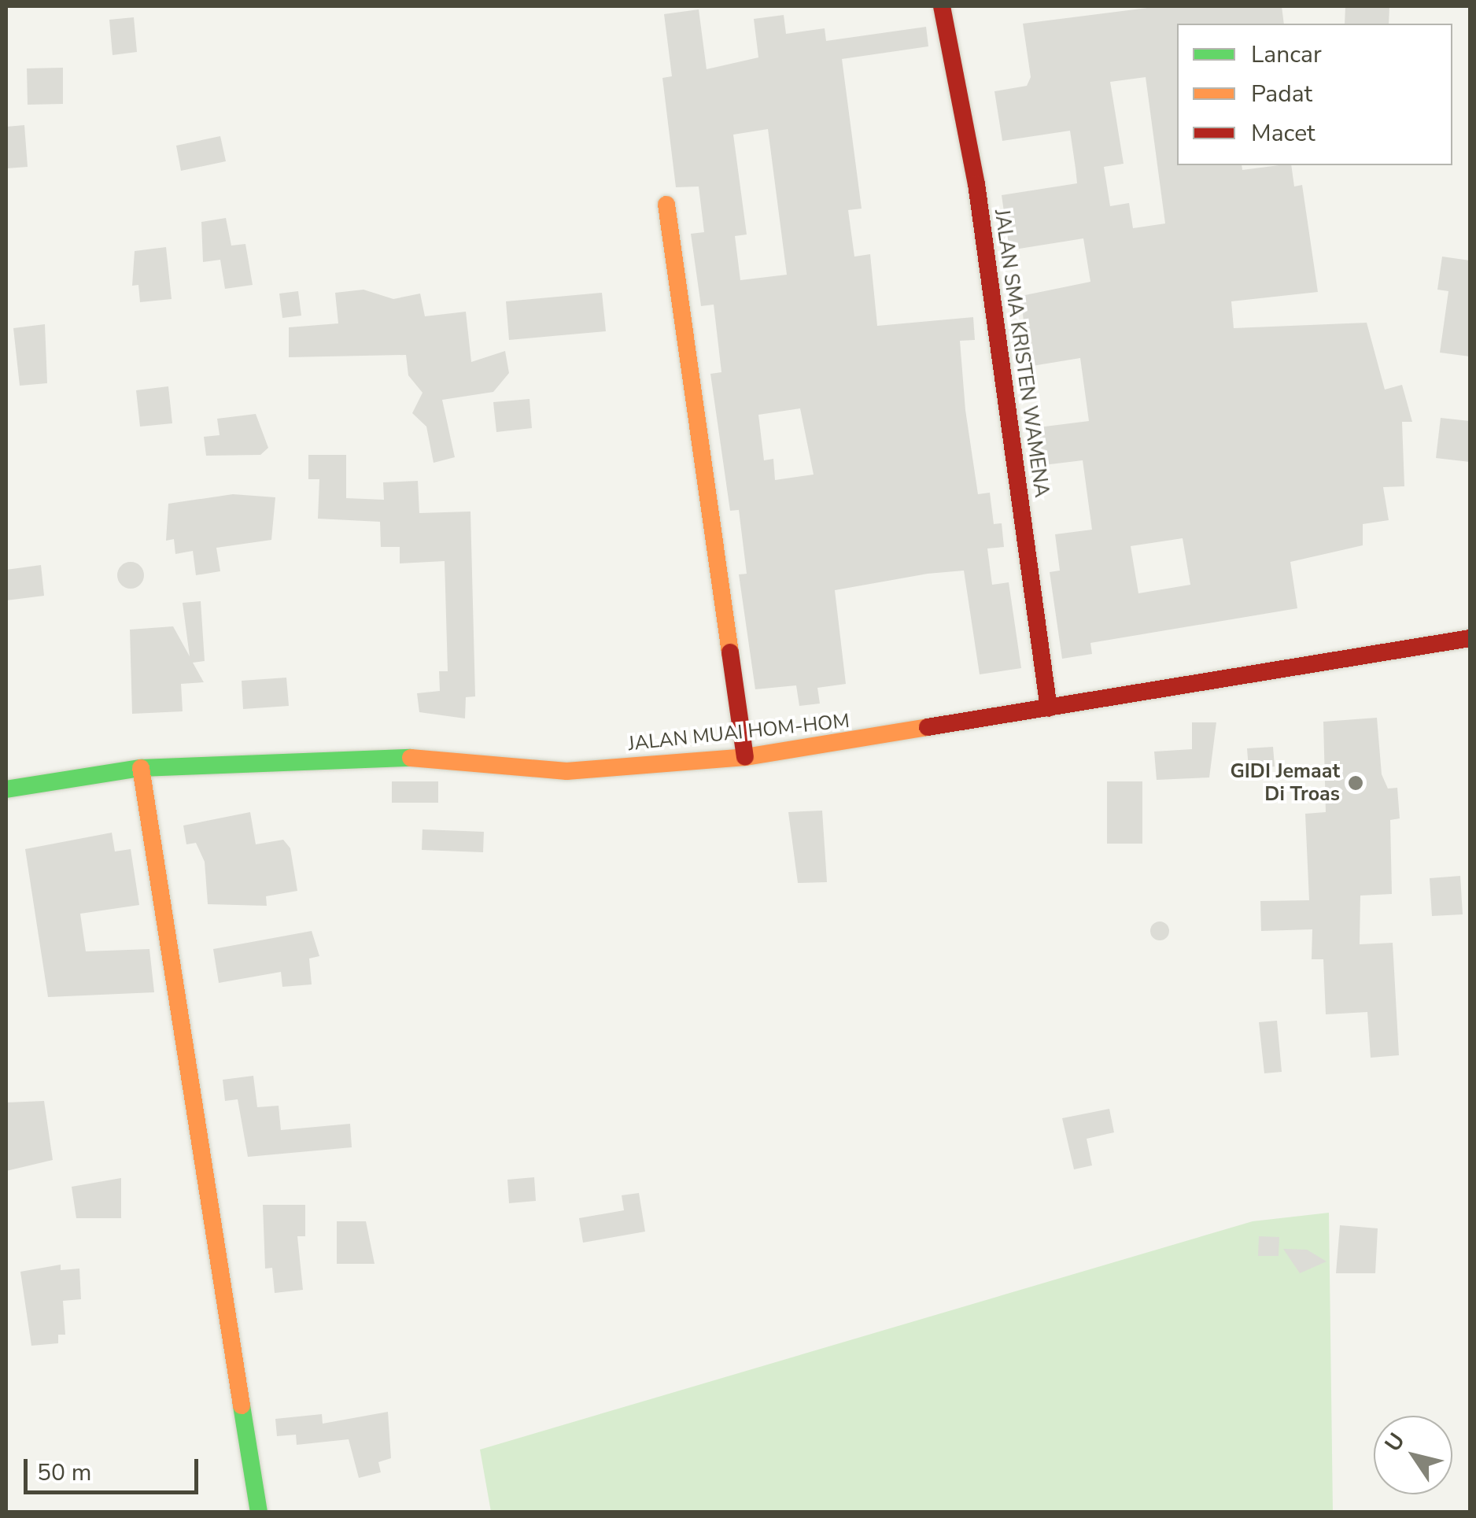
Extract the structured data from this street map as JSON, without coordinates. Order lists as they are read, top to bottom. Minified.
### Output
{"streets":{"street":["JALAN SMA KRISTEN WAMENA","JALAN MUAI HOM-HOM"]},"crossings":[["JALAN SMA KRISTEN WAMENA","JALAN MUAI HOM-HOM"]],"places":["GIDI Jemaat Di Troas"],"legend":["Lancar","Padat","Macet"],"scale_bar":"50 m","north":"top left"}
